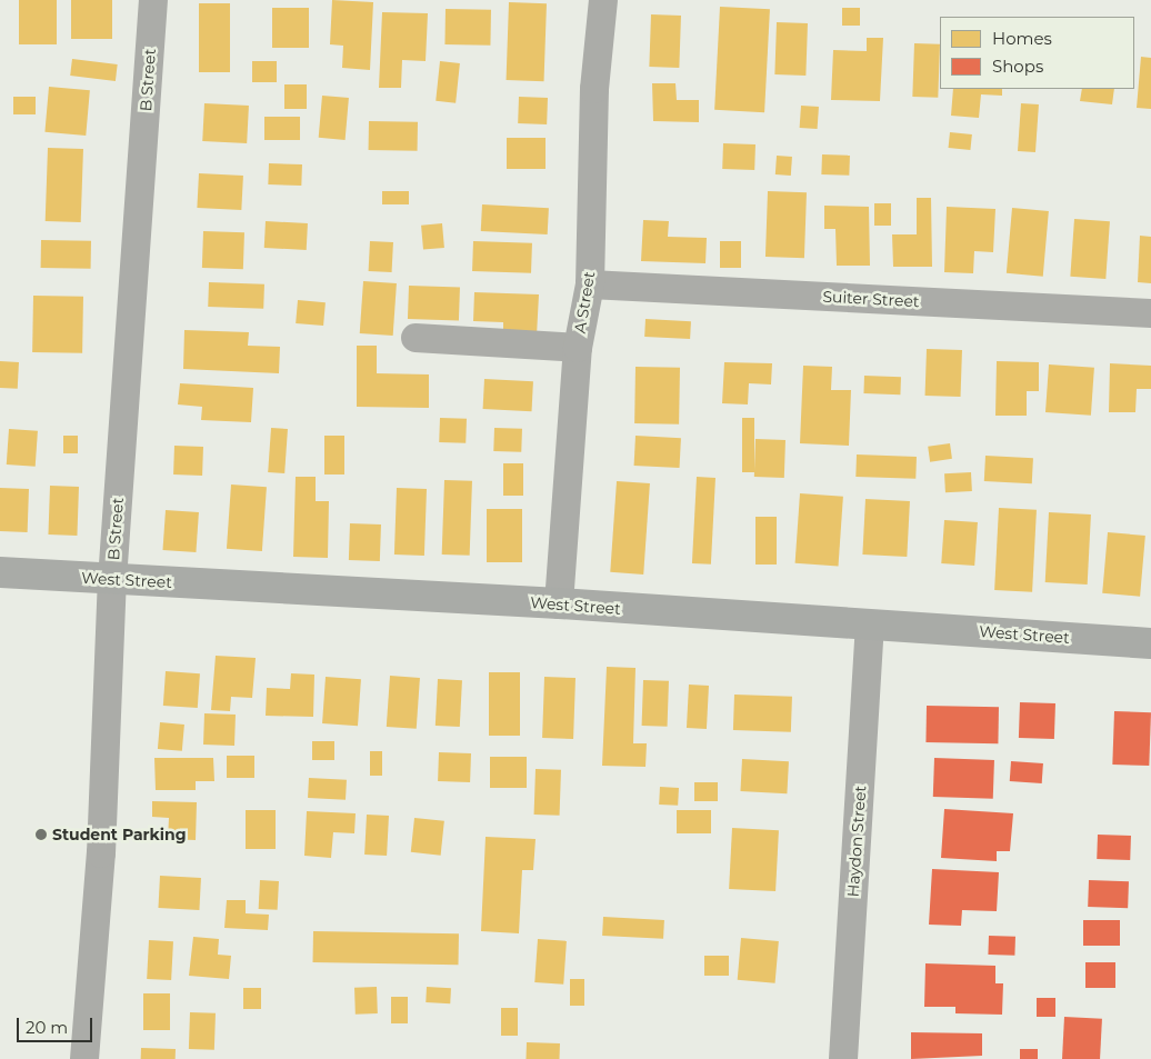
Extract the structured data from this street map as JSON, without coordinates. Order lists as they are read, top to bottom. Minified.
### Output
{"streets":{"street":["B Street","Suiter Street","A Street","West Street","Haydon Street"]},"crossings":[["B Street","West Street"],["Suiter Street","A Street"],["A Street","West Street"],["West Street","Haydon Street"]],"places":["Student Parking"],"legend":["Homes","Shops"],"scale_bar":"20 m"}
